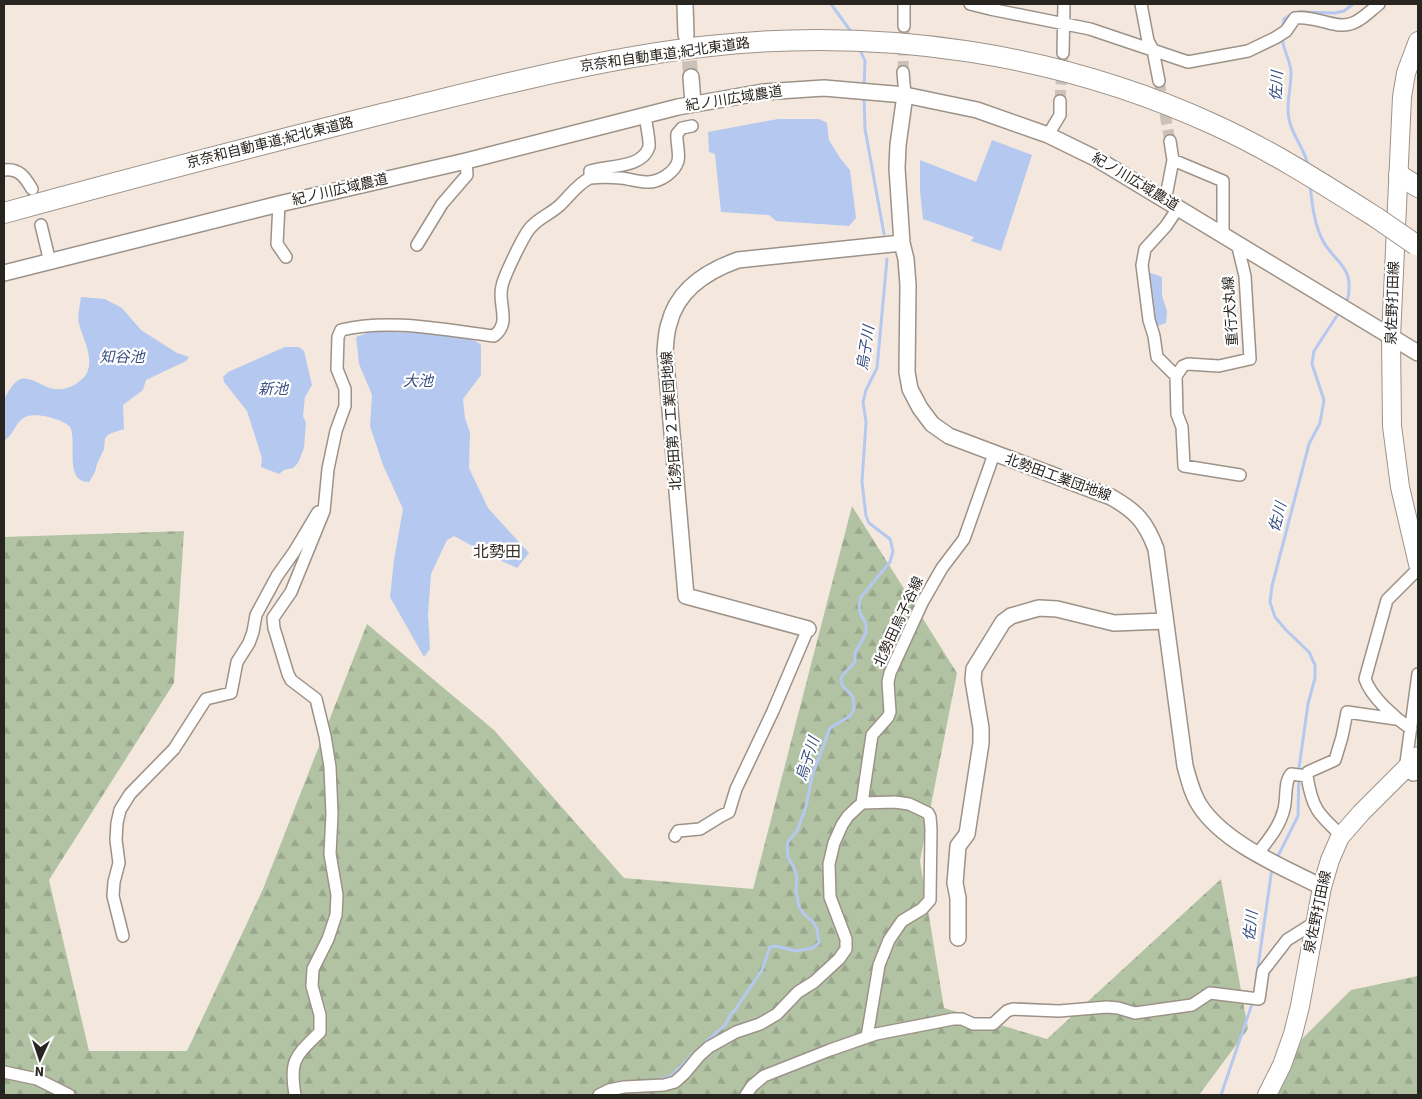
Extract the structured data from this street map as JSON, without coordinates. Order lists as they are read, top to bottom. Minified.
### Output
{"streets":{"highway":["京奈和自動車道;紀北東道路"],"main road":["泉佐野打田線"],"street":["紀ノ川広域農道","重行犬丸線","北勢田第２工業団地線","北勢田工業団地線","北勢田烏子谷線"]},"crossings":[["紀ノ川広域農道","泉佐野打田線"],["紀ノ川広域農道","重行犬丸線"],["紀ノ川広域農道","北勢田工業団地線"],["泉佐野打田線","北勢田工業団地線"],["北勢田第２工業団地線","北勢田工業団地線"],["北勢田工業団地線","北勢田烏子谷線"]],"districts":["北勢田"],"water":["佐川","烏子川","知谷池","大池","新池"],"north":"bottom"}
